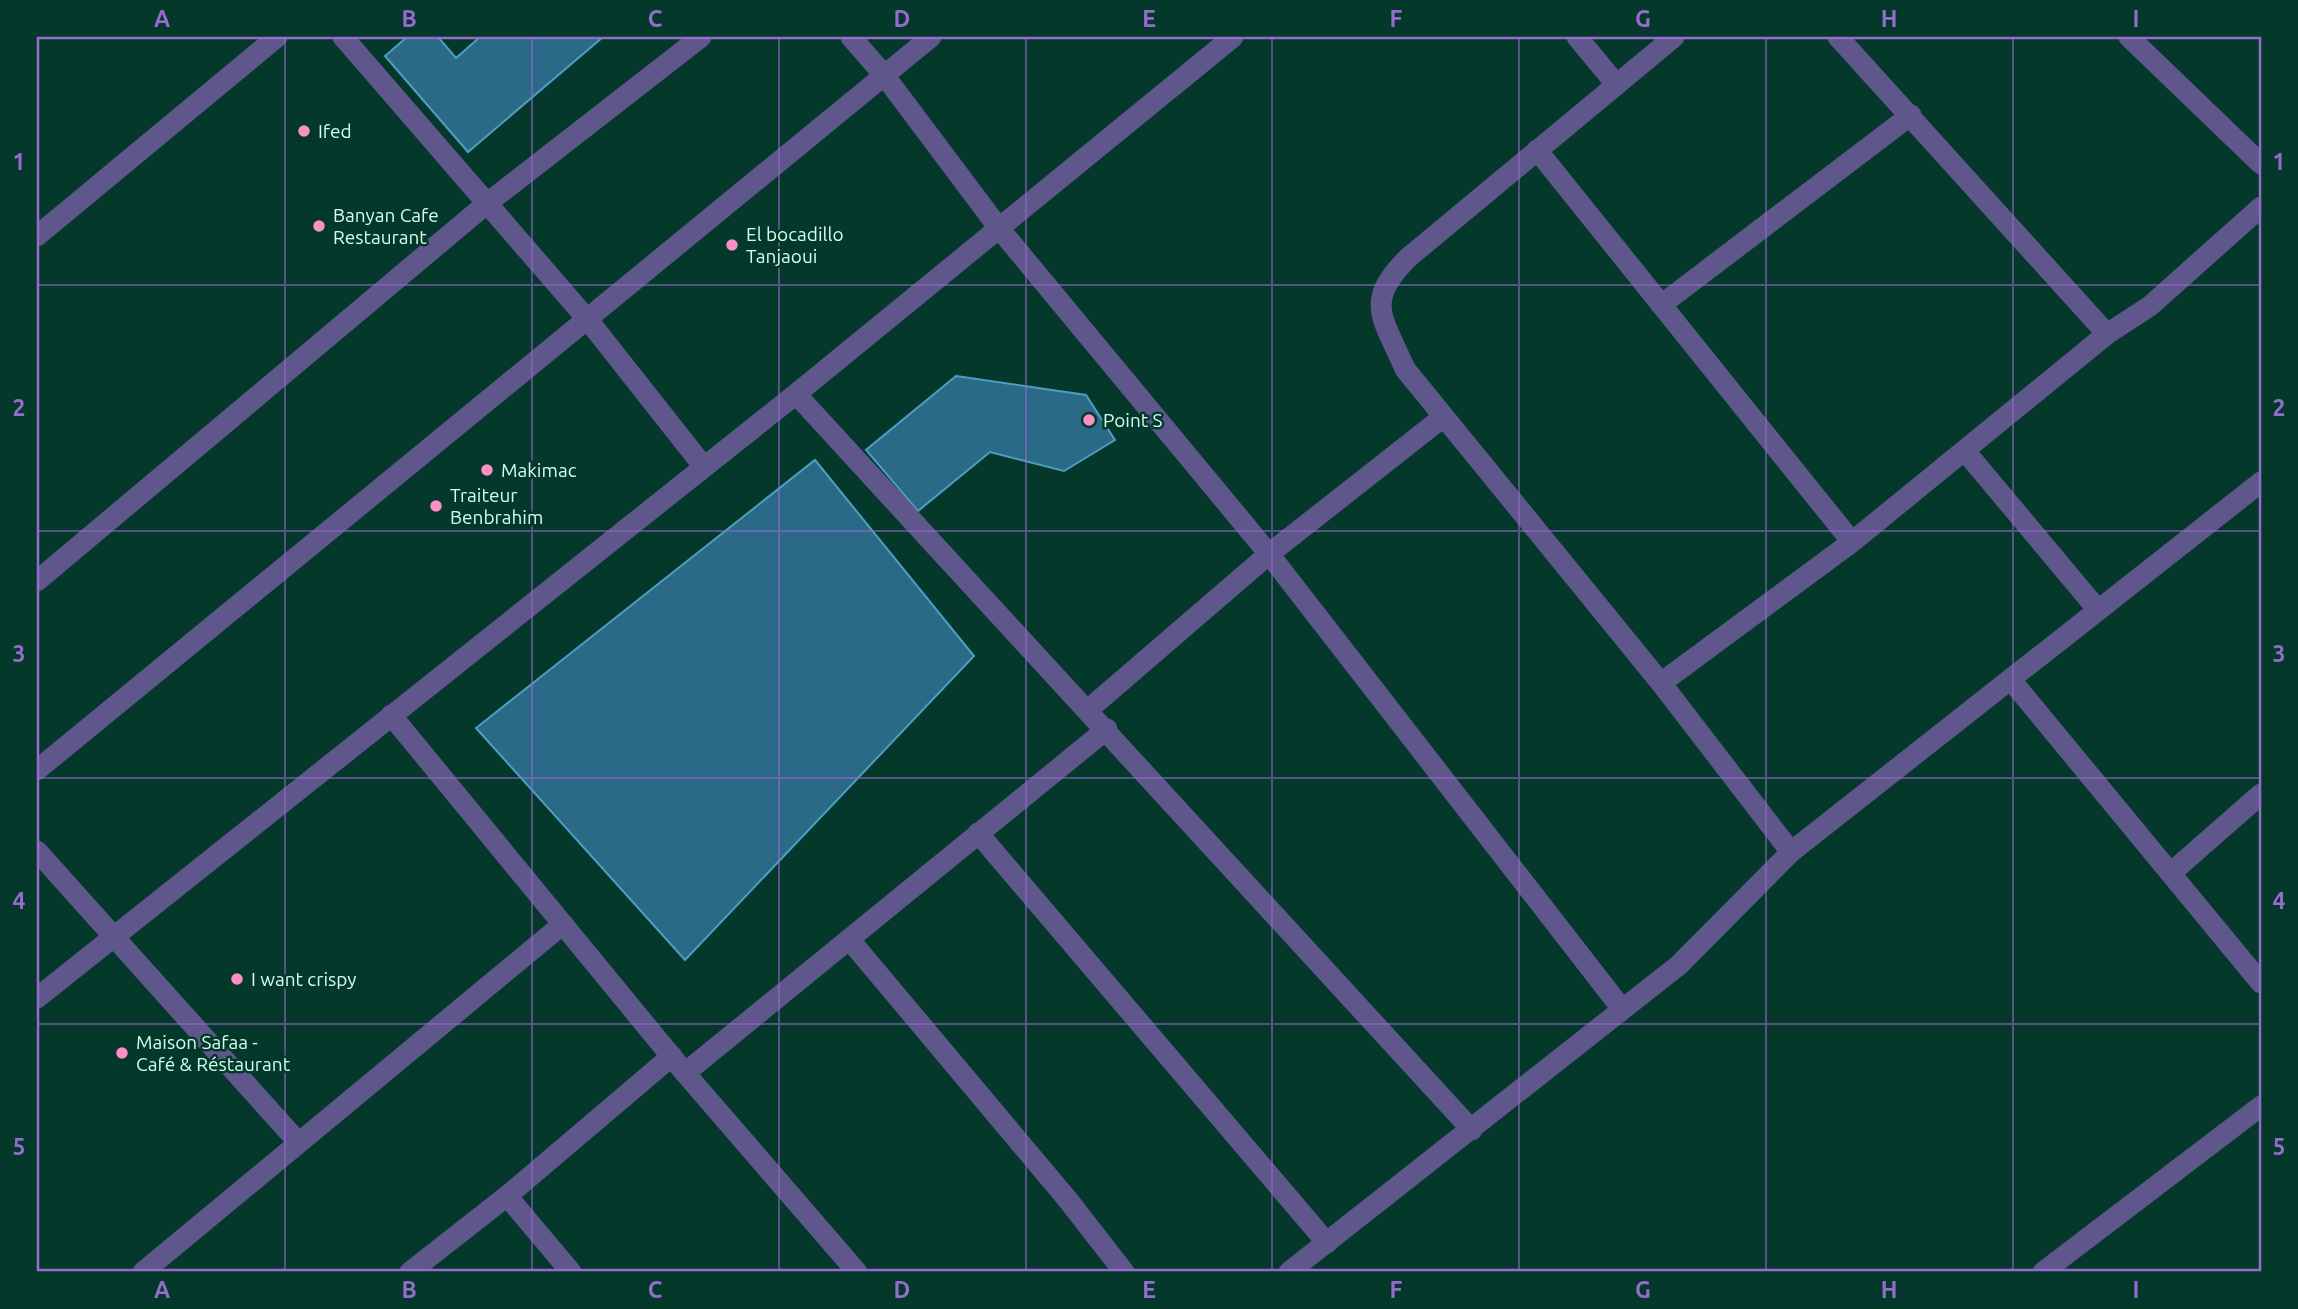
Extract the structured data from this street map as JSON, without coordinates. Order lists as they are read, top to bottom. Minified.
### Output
{"places":["Ifed","Banyan Cafe Restaurant","El bocadillo Tanjaoui","Point S","Makimac","Traiteur Benbrahim","I want crispy","Maison Safaa - Café & Réstaurant"],"grid":{"columns":["A","B","C","D","E","F","G","H","I"],"rows":["1","2","3","4","5"]}}
